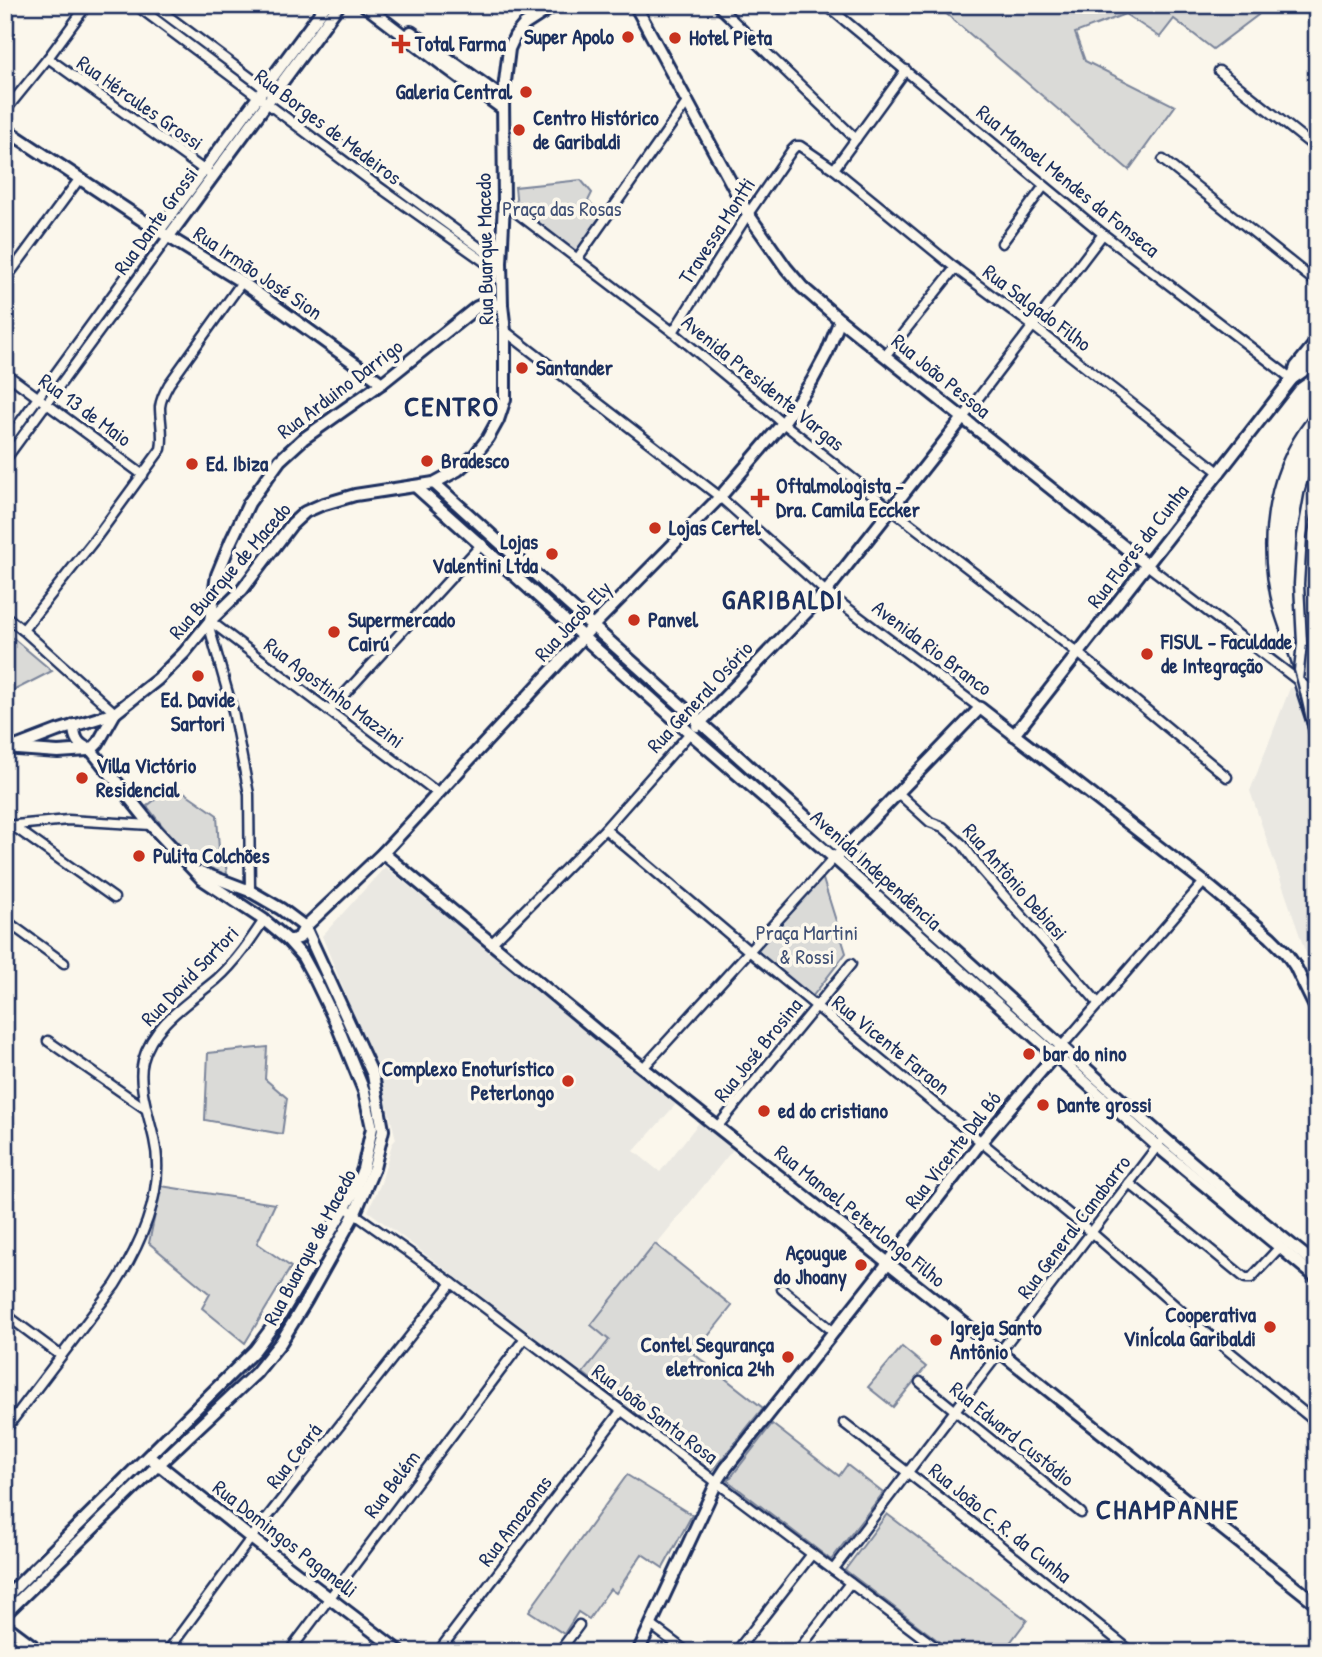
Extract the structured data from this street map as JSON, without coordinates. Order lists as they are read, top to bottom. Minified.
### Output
{"streets":{"main road":["Rua Dante Grossi","Rua Buarque Macedo","Rua Irmão José Sion","Rua João Pessoa","Rua Arduino Darrigo","Rua Flores da Cunha","Rua Buarque de Macedo","Rua Jacob Ely","Avenida Rio Branco","Rua General Osório","Avenida Independência","Rua Vicente Dal Bó","Rua Manoel Peterlongo Filho","Rua Domingos Paganelli"],"street":["Rua Hércules Grossi","Rua Borges de Medeiros","Rua Manoel Mendes da Fonseca","Travessa Montti","Rua Salgado Filho","Avenida Presidente Vargas","Rua 13 de Maio","Rua Agostinho Mazzini","Rua Antônio Debiasi","Rua David Sartori","Rua Vicente Faraon","Rua José Brosina","Rua General Canabarro","Rua João Santa Rosa","Rua Edward Custódio","Rua Ceará","Rua Belém","Rua Amazonas","Rua João C. R. da Cunha"]},"crossings":[["Rua Hércules Grossi","Rua Dante Grossi"],["Rua Borges de Medeiros","Rua Dante Grossi"],["Rua Borges de Medeiros","Rua Buarque Macedo"],["Rua Manoel Mendes da Fonseca","Rua Flores da Cunha"],["Rua Manoel Mendes da Fonseca","Rua General Osório"],["Rua Dante Grossi","Rua Irmão José Sion"],["Rua Dante Grossi","Rua 13 de Maio"],["Travessa Montti","Rua Salgado Filho"],["Travessa Montti","Rua João Pessoa"],["Travessa Montti","Avenida Presidente Vargas"],["Rua Buarque Macedo","Avenida Presidente Vargas"],["Rua Buarque Macedo","Rua Arduino Darrigo"],["Rua Buarque Macedo","Rua Buarque de Macedo"],["Rua Buarque Macedo","Avenida Rio Branco"],["Rua Buarque Macedo","Avenida Independência"],["Rua Irmão José Sion","Rua Arduino Darrigo"],["Rua Salgado Filho","Rua Flores da Cunha"],["Rua Salgado Filho","Rua General Osório"],["Rua João Pessoa","Rua Flores da Cunha"],["Rua João Pessoa","Rua Jacob Ely"],["Rua João Pessoa","Rua General Osório"],["Avenida Presidente Vargas","Rua Flores da Cunha"],["Avenida Presidente Vargas","Rua Jacob Ely"],["Avenida Presidente Vargas","Rua General Osório"],["Rua Arduino Darrigo","Rua Buarque de Macedo"],["Rua Arduino Darrigo","Rua Agostinho Mazzini"],["Rua Flores da Cunha","Avenida Rio Branco"],["Rua Buarque de Macedo","Rua Jacob Ely"],["Rua Buarque de Macedo","Rua Agostinho Mazzini"],["Rua Buarque de Macedo","Avenida Independência"],["Rua Buarque de Macedo","Rua David Sartori"],["Rua Buarque de Macedo","Rua João Santa Rosa"],["Rua Buarque de Macedo","Rua Domingos Paganelli"],["Rua Jacob Ely","Avenida Rio Branco"],["Rua Jacob Ely","Rua Agostinho Mazzini"],["Rua Jacob Ely","Avenida Independência"],["Rua Jacob Ely","Rua Manoel Peterlongo Filho"],["Avenida Rio Branco","Rua General Osório"],["Avenida Rio Branco","Rua Vicente Dal Bó"],["Rua General Osório","Avenida Independência"],["Rua General Osório","Rua Vicente Faraon"],["Rua General Osório","Rua Manoel Peterlongo Filho"],["Avenida Independência","Rua Vicente Dal Bó"],["Avenida Independência","Rua General Canabarro"],["Rua Antônio Debiasi","Rua Vicente Dal Bó"],["Rua Vicente Faraon","Rua José Brosina"],["Rua Vicente Faraon","Rua Vicente Dal Bó"],["Rua Vicente Faraon","Rua General Canabarro"],["Rua José Brosina","Rua Manoel Peterlongo Filho"],["Rua Vicente Dal Bó","Rua Manoel Peterlongo Filho"],["Rua Vicente Dal Bó","Rua João Santa Rosa"],["Rua Manoel Peterlongo Filho","Rua General Canabarro"],["Rua General Canabarro","Rua João Santa Rosa"],["Rua General Canabarro","Rua Edward Custódio"],["Rua General Canabarro","Rua João C. R. da Cunha"],["Rua João Santa Rosa","Rua Ceará"],["Rua João Santa Rosa","Rua Belém"],["Rua João Santa Rosa","Rua Amazonas"],["Rua Ceará","Rua Domingos Paganelli"],["Rua Belém","Rua Domingos Paganelli"]],"districts":["CENTRO","GARIBALDI","CHAMPANHE"],"parks":["Praça das Rosas","Praça Martini & Rossi"],"places":{"other":["Super Apolo","Hotel Pieta","Galeria Central","Centro Histórico de Garibaldi","Santander","Bradesco","Ed. Ibiza","Lojas Certel","Lojas Valentini Ltda","Panvel","Supermercado Cairú","FISUL - Faculdade de Integração","Ed. Davide Sartori","Villa Victório Residencial","Pulita Colchões","bar do nino","Complexo Enoturístico Peterlongo","Dante grossi","ed do cristiano","Açougue do Jhoany","Cooperativa VinÍcola Garibaldi","Igreja Santo Antônio","Contel Segurança eletronica 24h"],"health":["Total Farma","Oftalmologista - Dra. Camila Eccker"]}}
